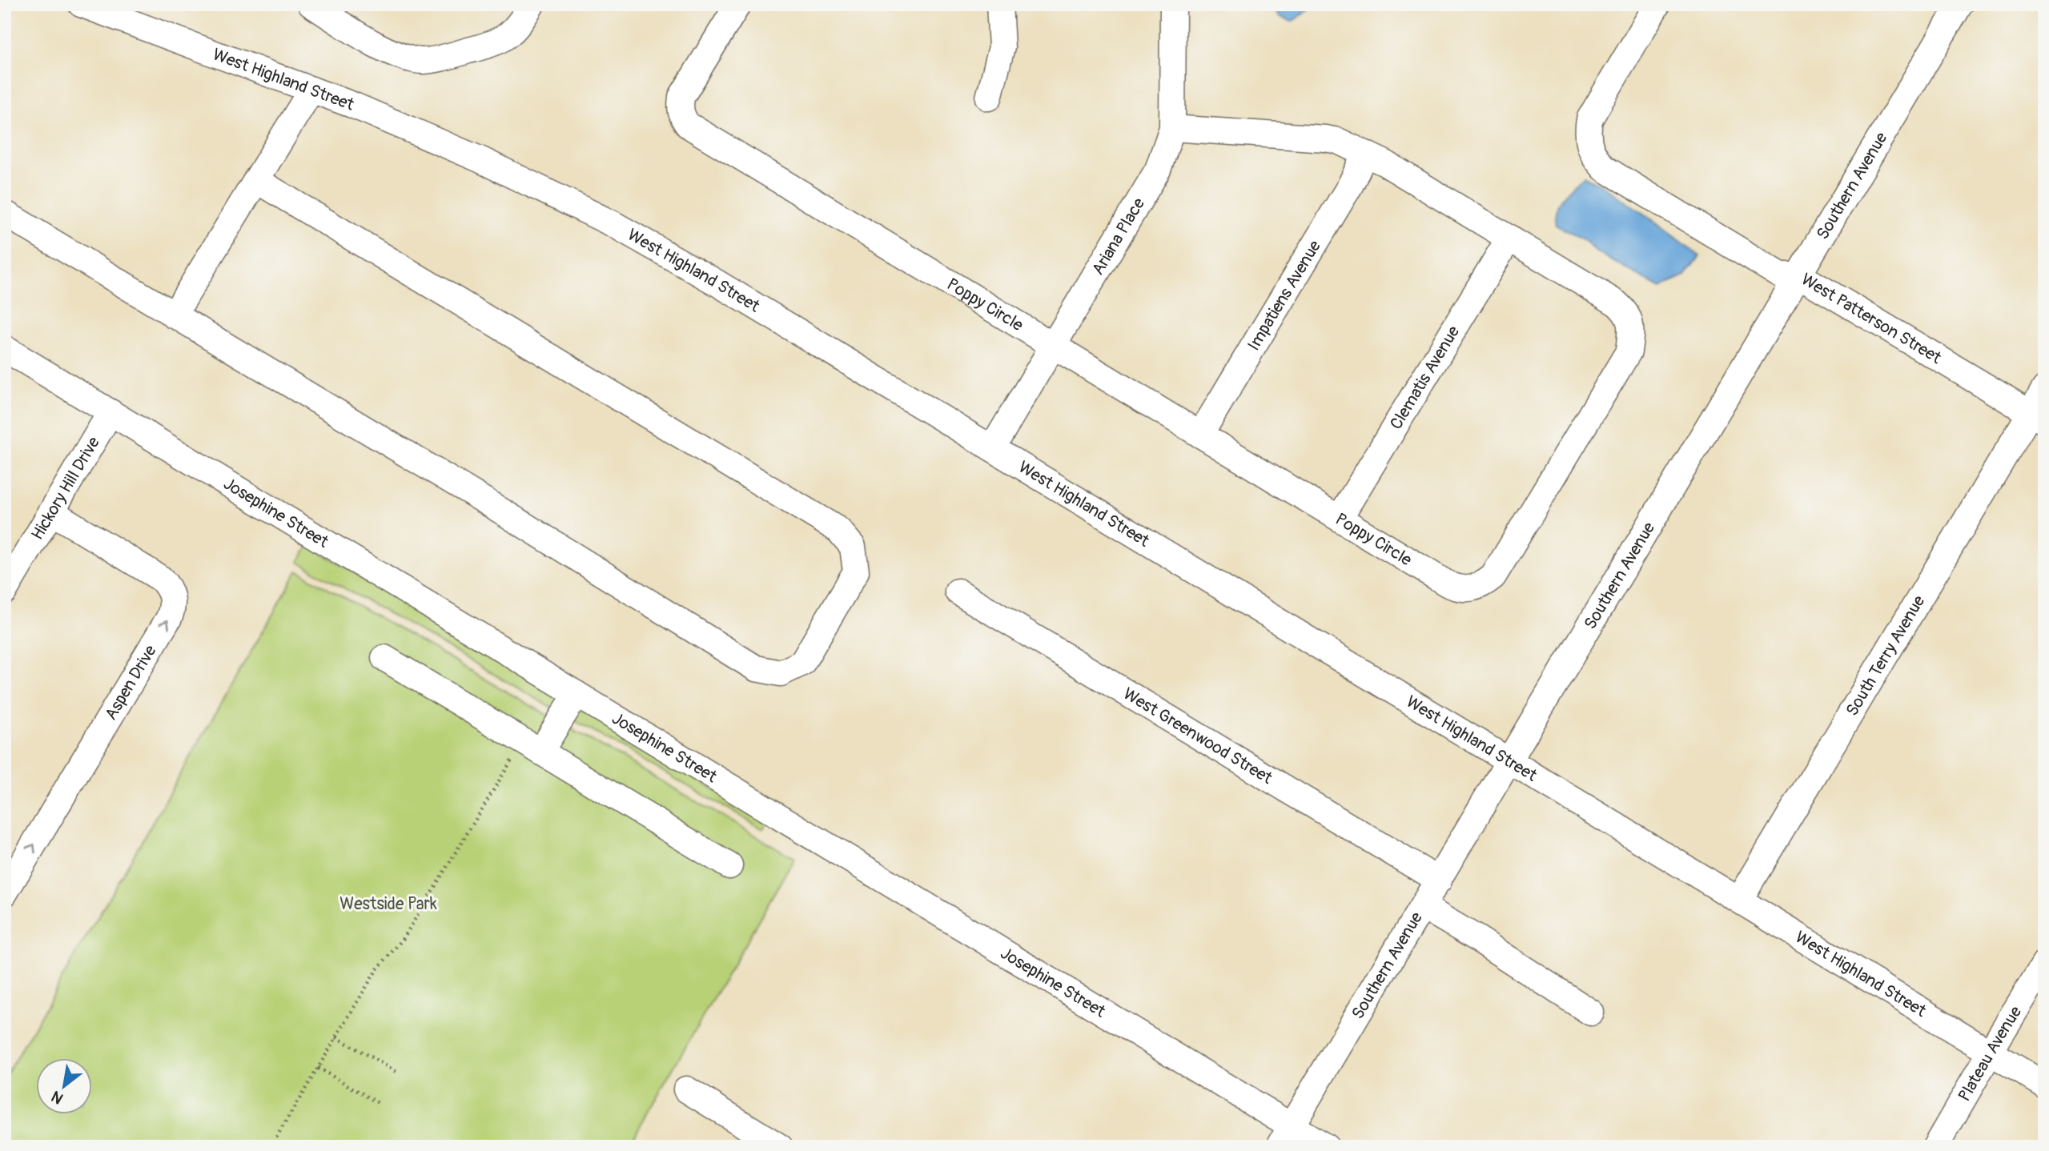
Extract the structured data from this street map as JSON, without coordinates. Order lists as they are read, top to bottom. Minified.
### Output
{"streets":{"street":["West Highland Street","Southern Avenue","Ariana Place","Impatiens Avenue","Poppy Circle","West Patterson Street","Clematis Avenue","Hickory Hill Drive","Josephine Street","South Terry Avenue","Aspen Drive","West Greenwood Street","Plateau Avenue"]},"crossings":[["West Highland Street","Southern Avenue"],["West Highland Street","Ariana Place"],["West Highland Street","South Terry Avenue"],["West Highland Street","Plateau Avenue"],["Southern Avenue","West Patterson Street"],["Southern Avenue","Josephine Street"],["Southern Avenue","West Greenwood Street"],["Ariana Place","Poppy Circle"],["Impatiens Avenue","Poppy Circle"],["Poppy Circle","Clematis Avenue"],["West Patterson Street","South Terry Avenue"],["Hickory Hill Drive","Josephine Street"],["Hickory Hill Drive","Aspen Drive"]],"parks":["Westside Park"],"north":"bottom left"}
